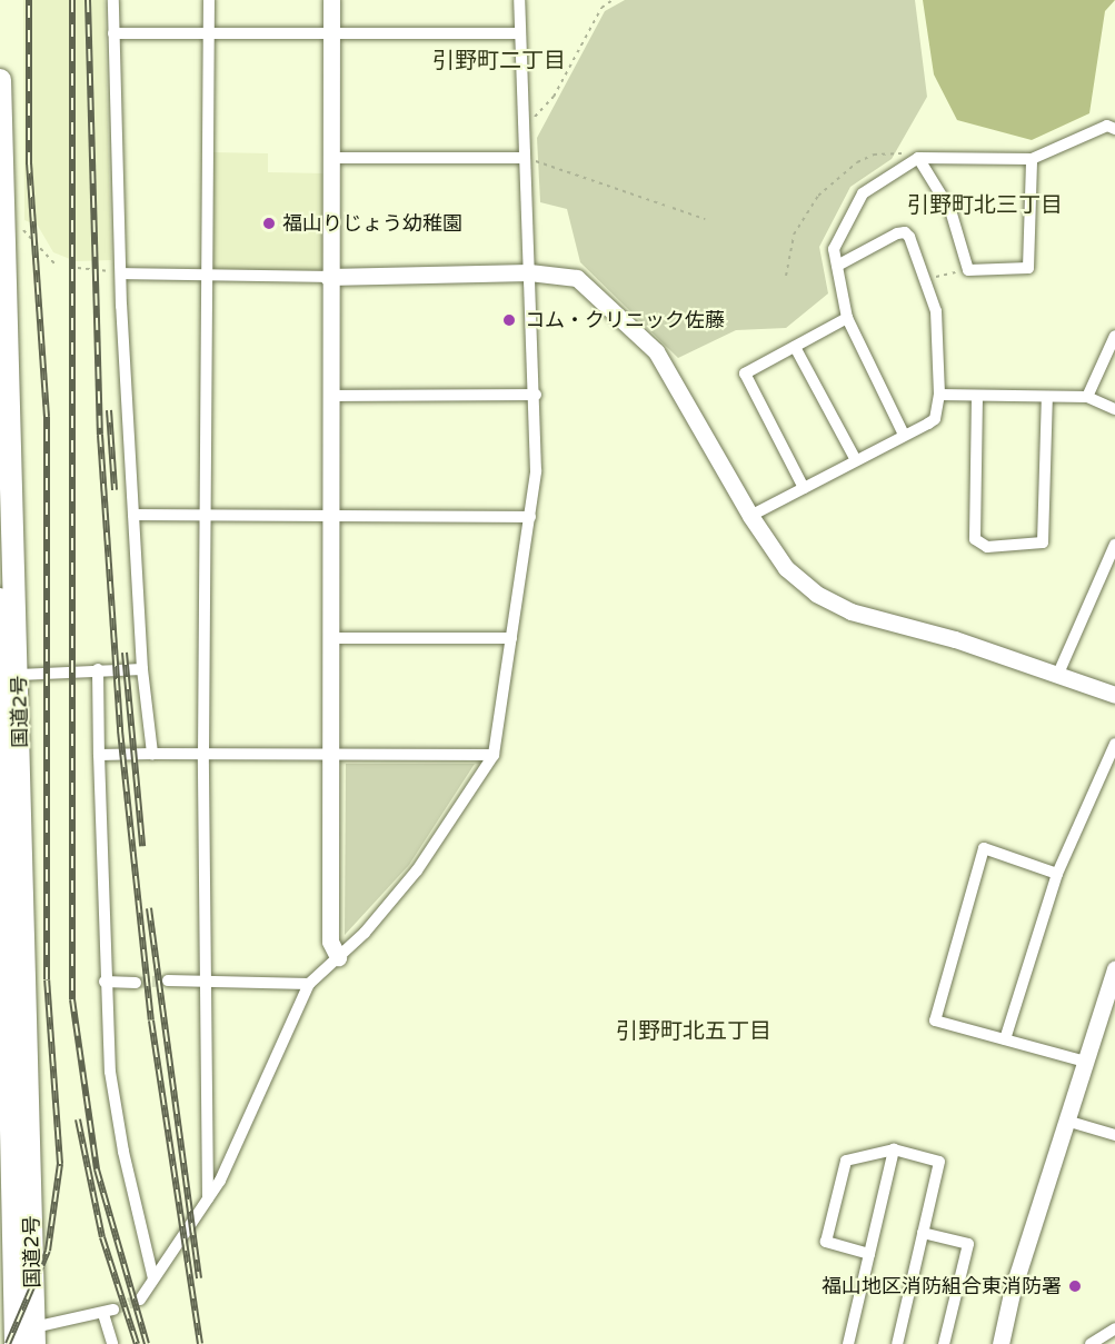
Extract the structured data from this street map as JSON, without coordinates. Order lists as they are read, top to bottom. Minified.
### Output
{"streets":{"highway":["国道2号"]},"districts":["引野町二丁目","引野町北三丁目","引野町北五丁目"],"places":["福山りじょう幼稚園","コム・クリニック佐藤","福山地区消防組合東消防署"]}
